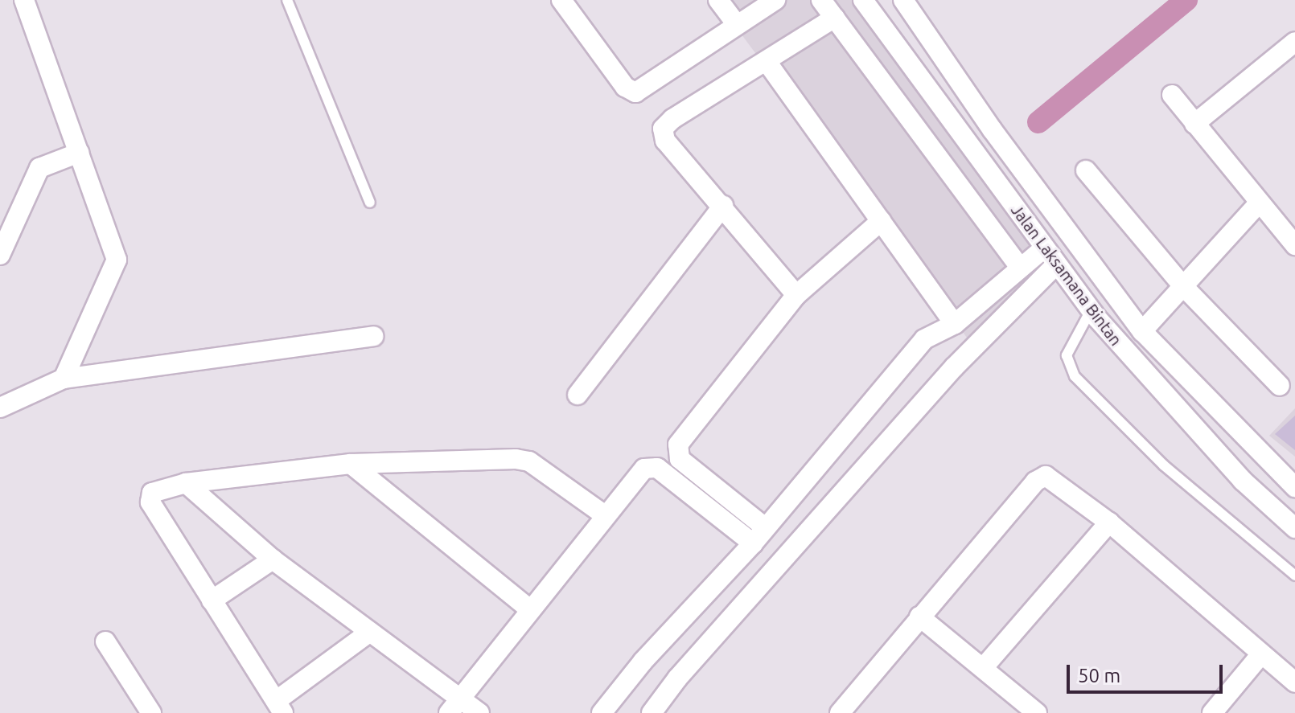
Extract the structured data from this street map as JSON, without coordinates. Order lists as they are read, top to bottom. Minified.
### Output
{"streets":{"street":["Jalan Laksamana Bintan"]},"scale_bar":"50 m"}
